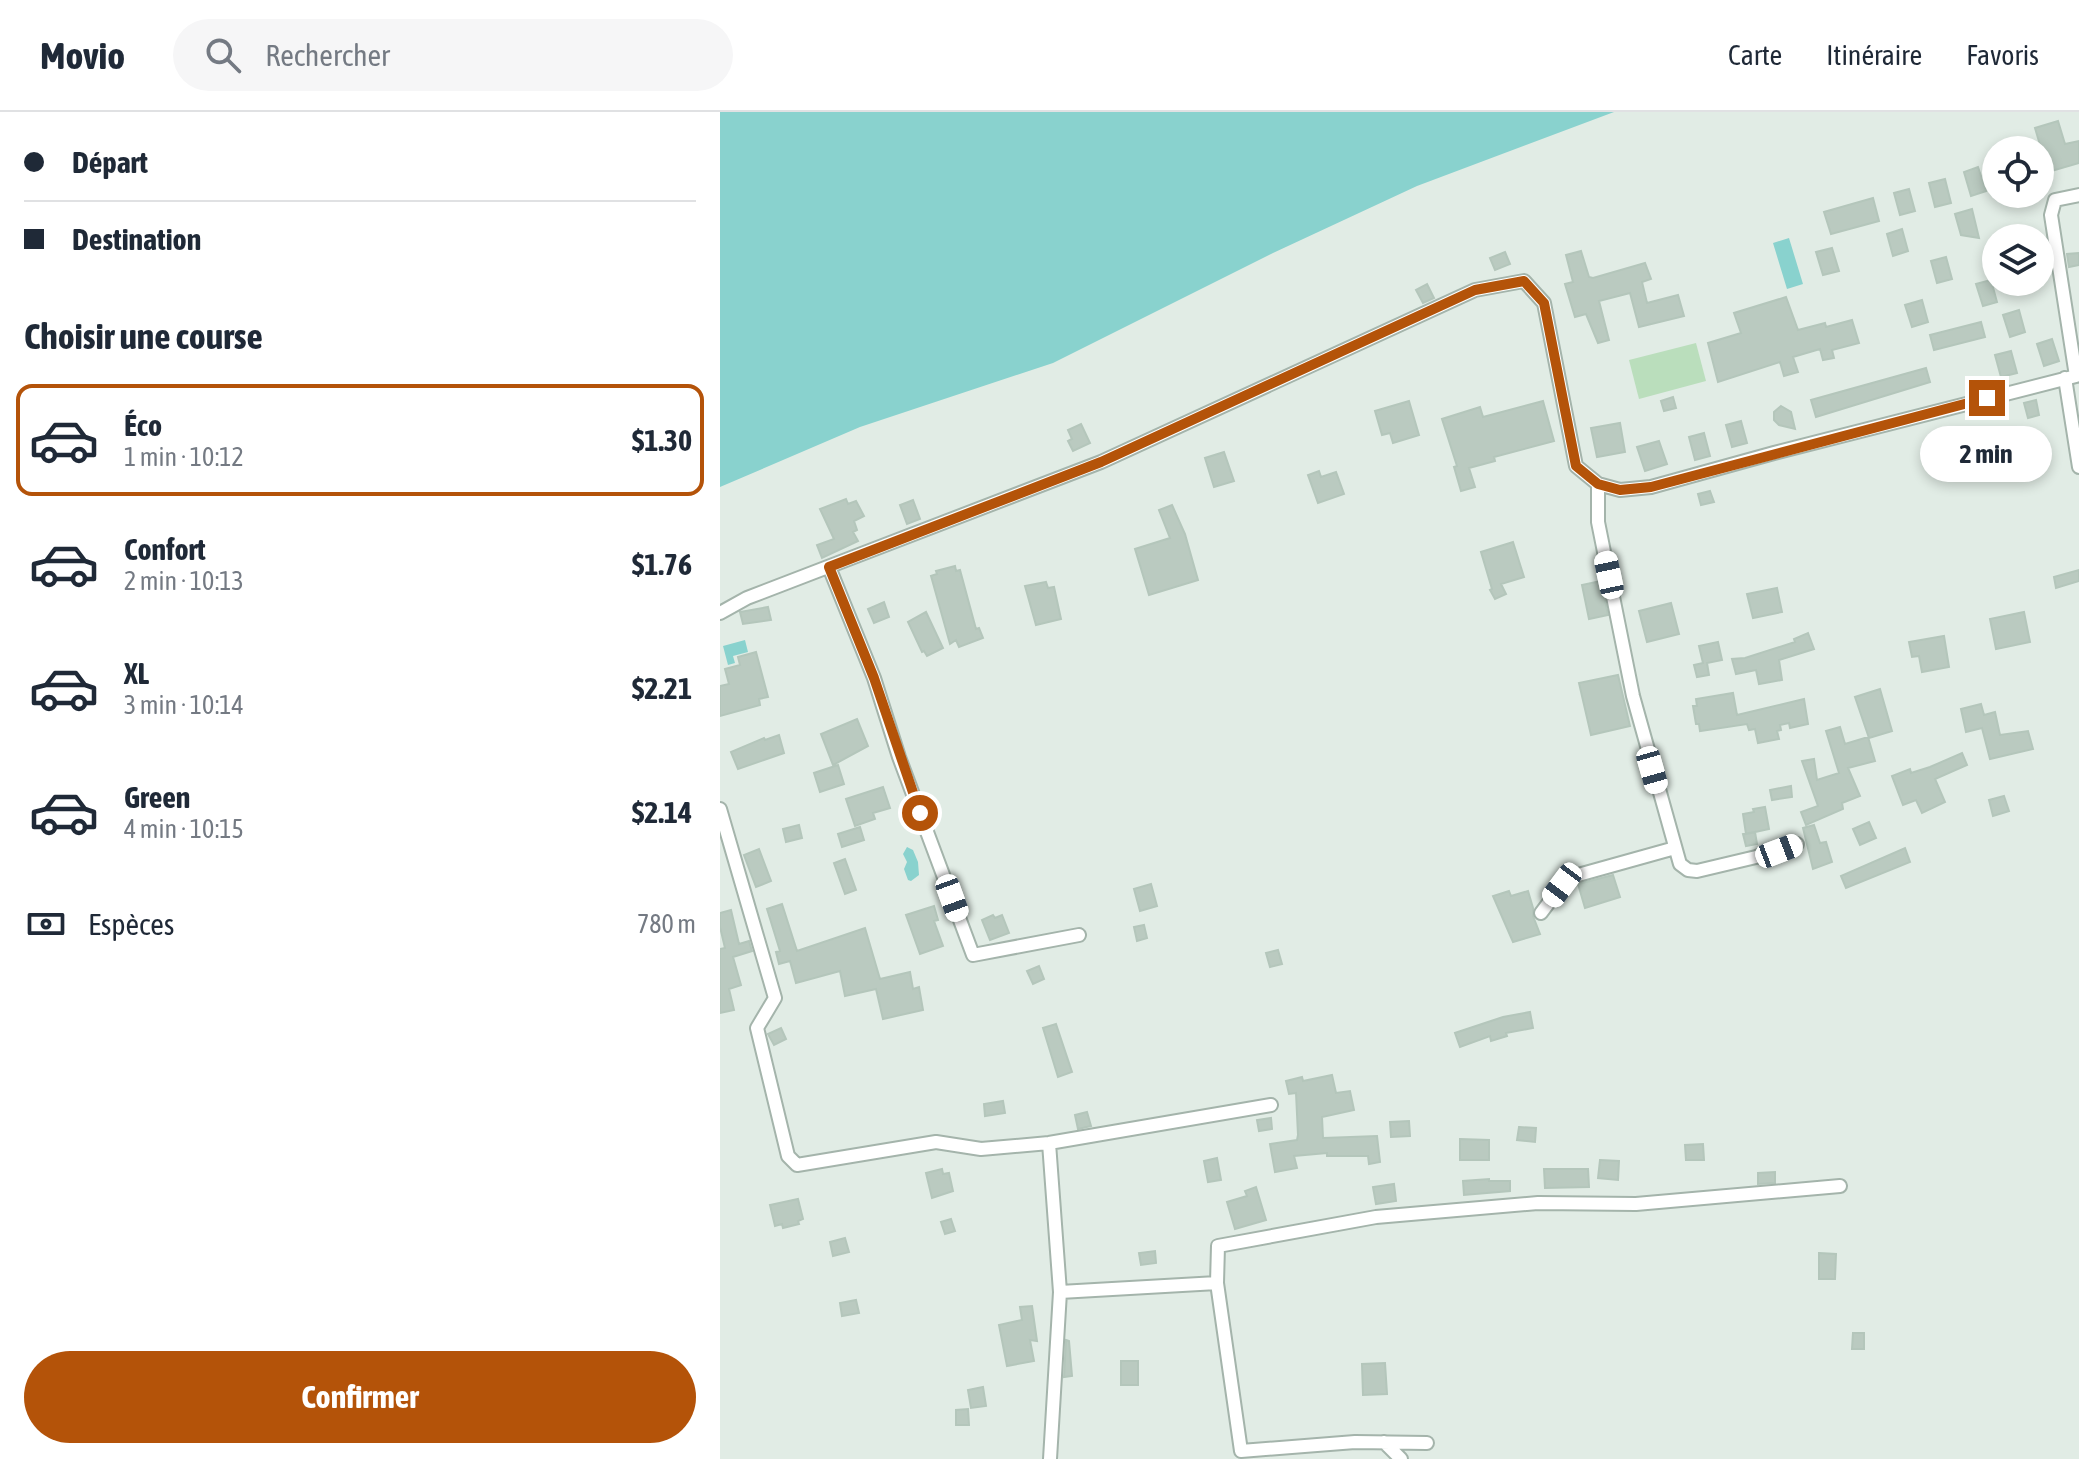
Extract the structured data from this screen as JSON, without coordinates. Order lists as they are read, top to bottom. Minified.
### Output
{"page":{"header":"Movio","search":"Rechercher","nav":["Carte","Itinéraire","Favoris"],"banner":["Départ","Destination"],"heading":"Choisir une course","list":[{"name":"Éco","note":"1 min · 10:12","value":"$1.30"},{"name":"Confort","note":"2 min · 10:13","value":"$1.76"},{"name":"XL","note":"3 min · 10:14","value":"$2.21"},{"name":"Green","note":"4 min · 10:15","value":"$2.14"}],"bubble":"2 min","pay":["Espèces","780 m"],"buttons":"Confirmer"}}
